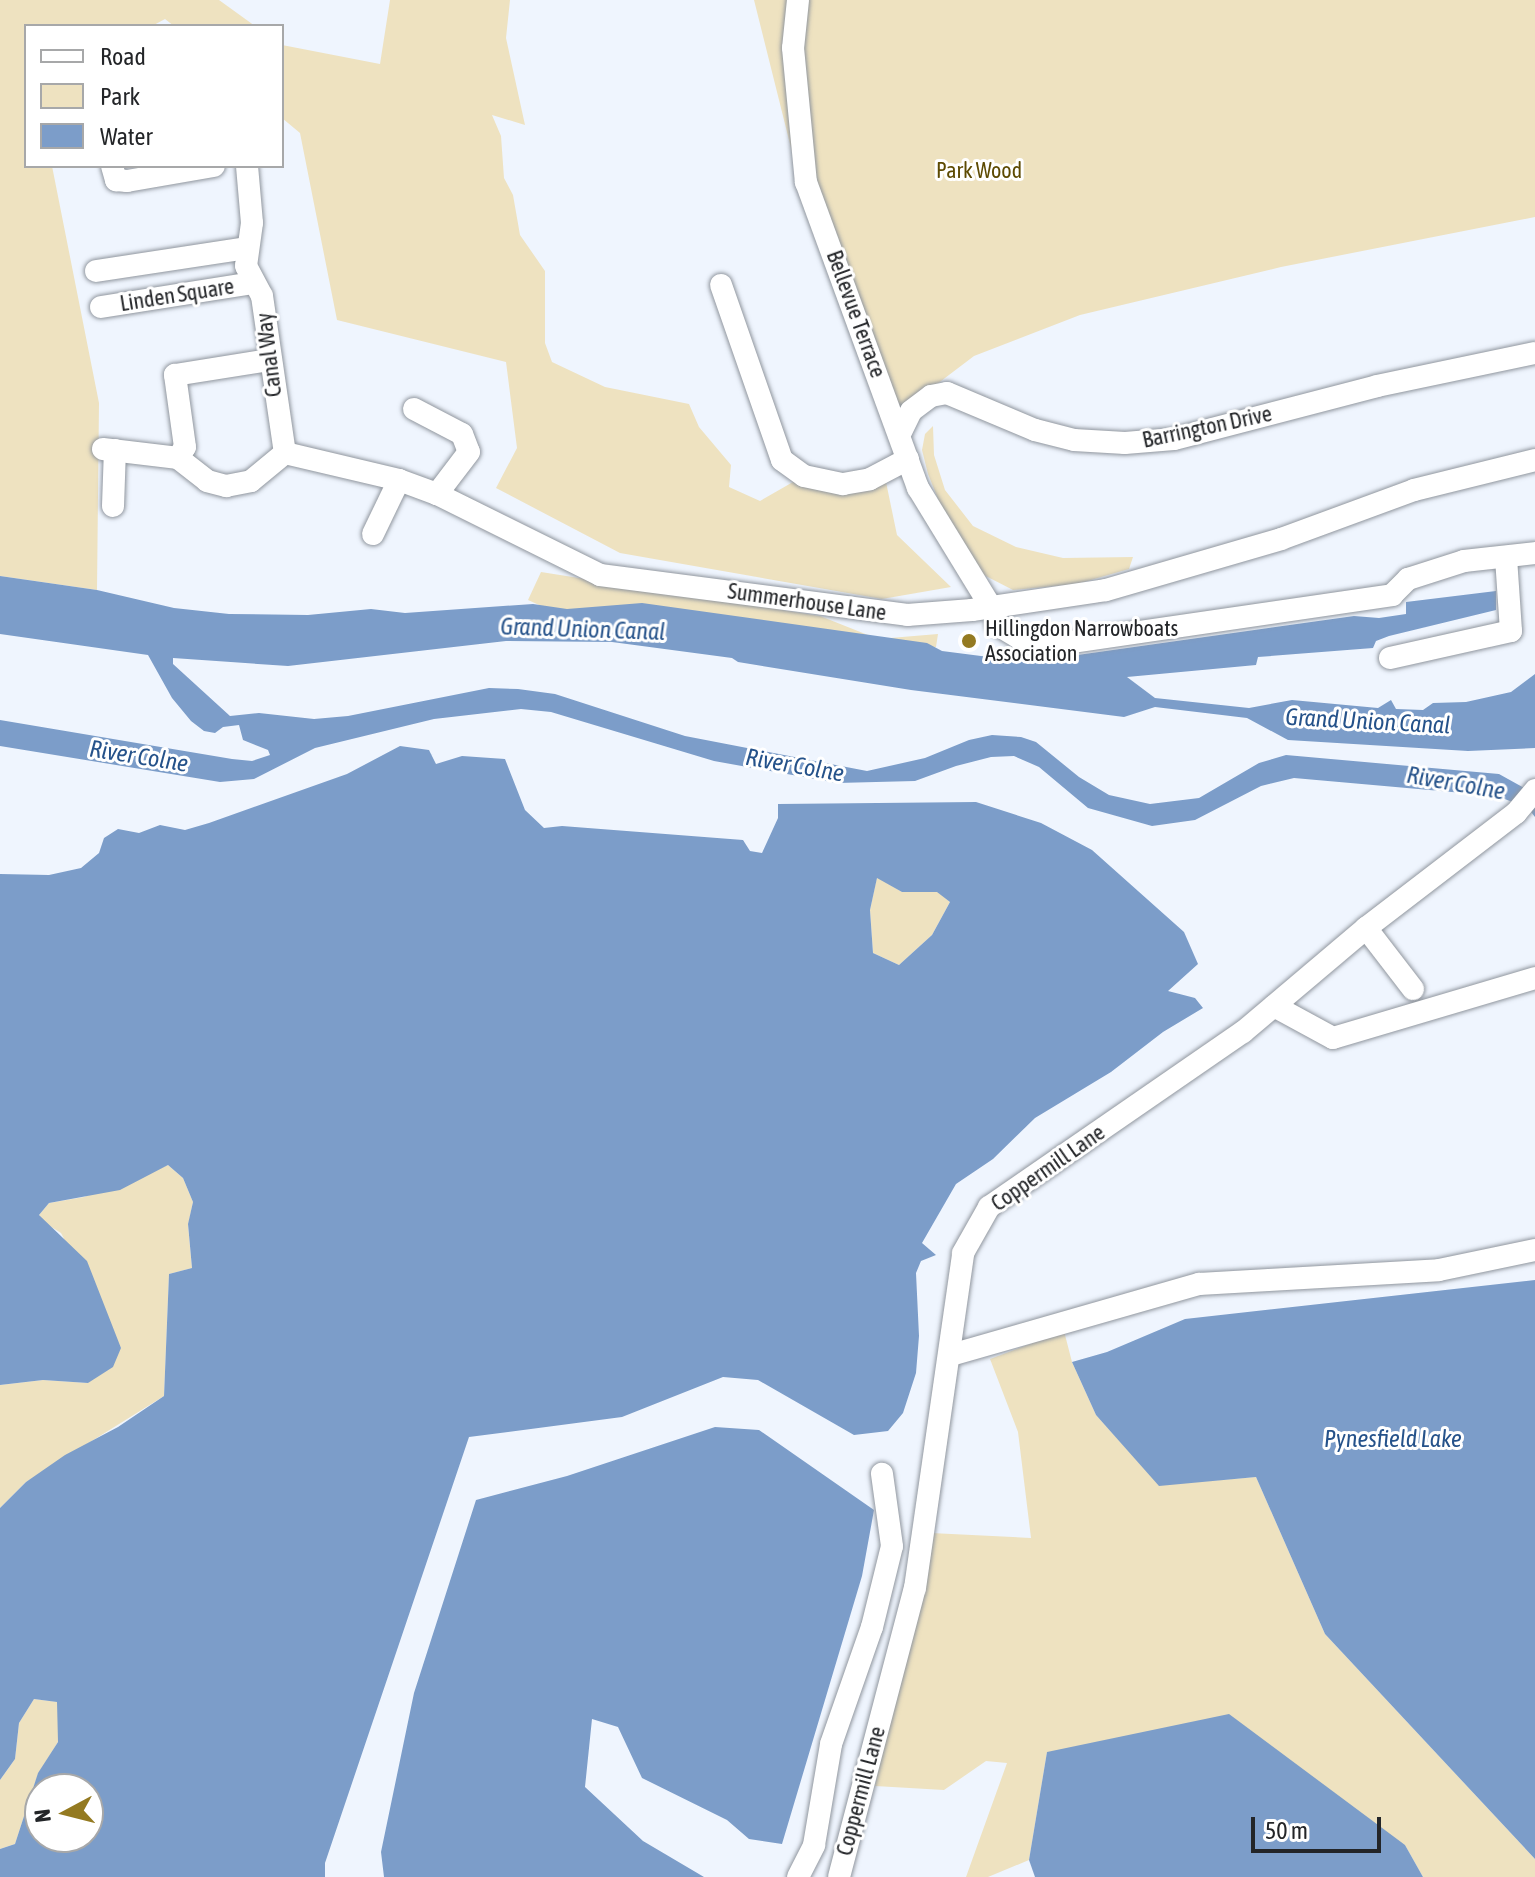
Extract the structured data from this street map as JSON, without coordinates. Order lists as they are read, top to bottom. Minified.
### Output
{"streets":{"street":["Linden Square","Bellevue Terrace","Canal Way","Barrington Drive","Summerhouse Lane","Coppermill Lane"]},"crossings":[["Linden Square","Canal Way"],["Bellevue Terrace","Barrington Drive"],["Bellevue Terrace","Summerhouse Lane"],["Canal Way","Summerhouse Lane"]],"water":["Grand Union Canal","River Colne","Pynesfield Lake"],"parks":["Park Wood"],"places":["Hillingdon Narrowboats Association"],"legend":["Road","Park","Water"],"scale_bar":"50 m","north":"left"}
